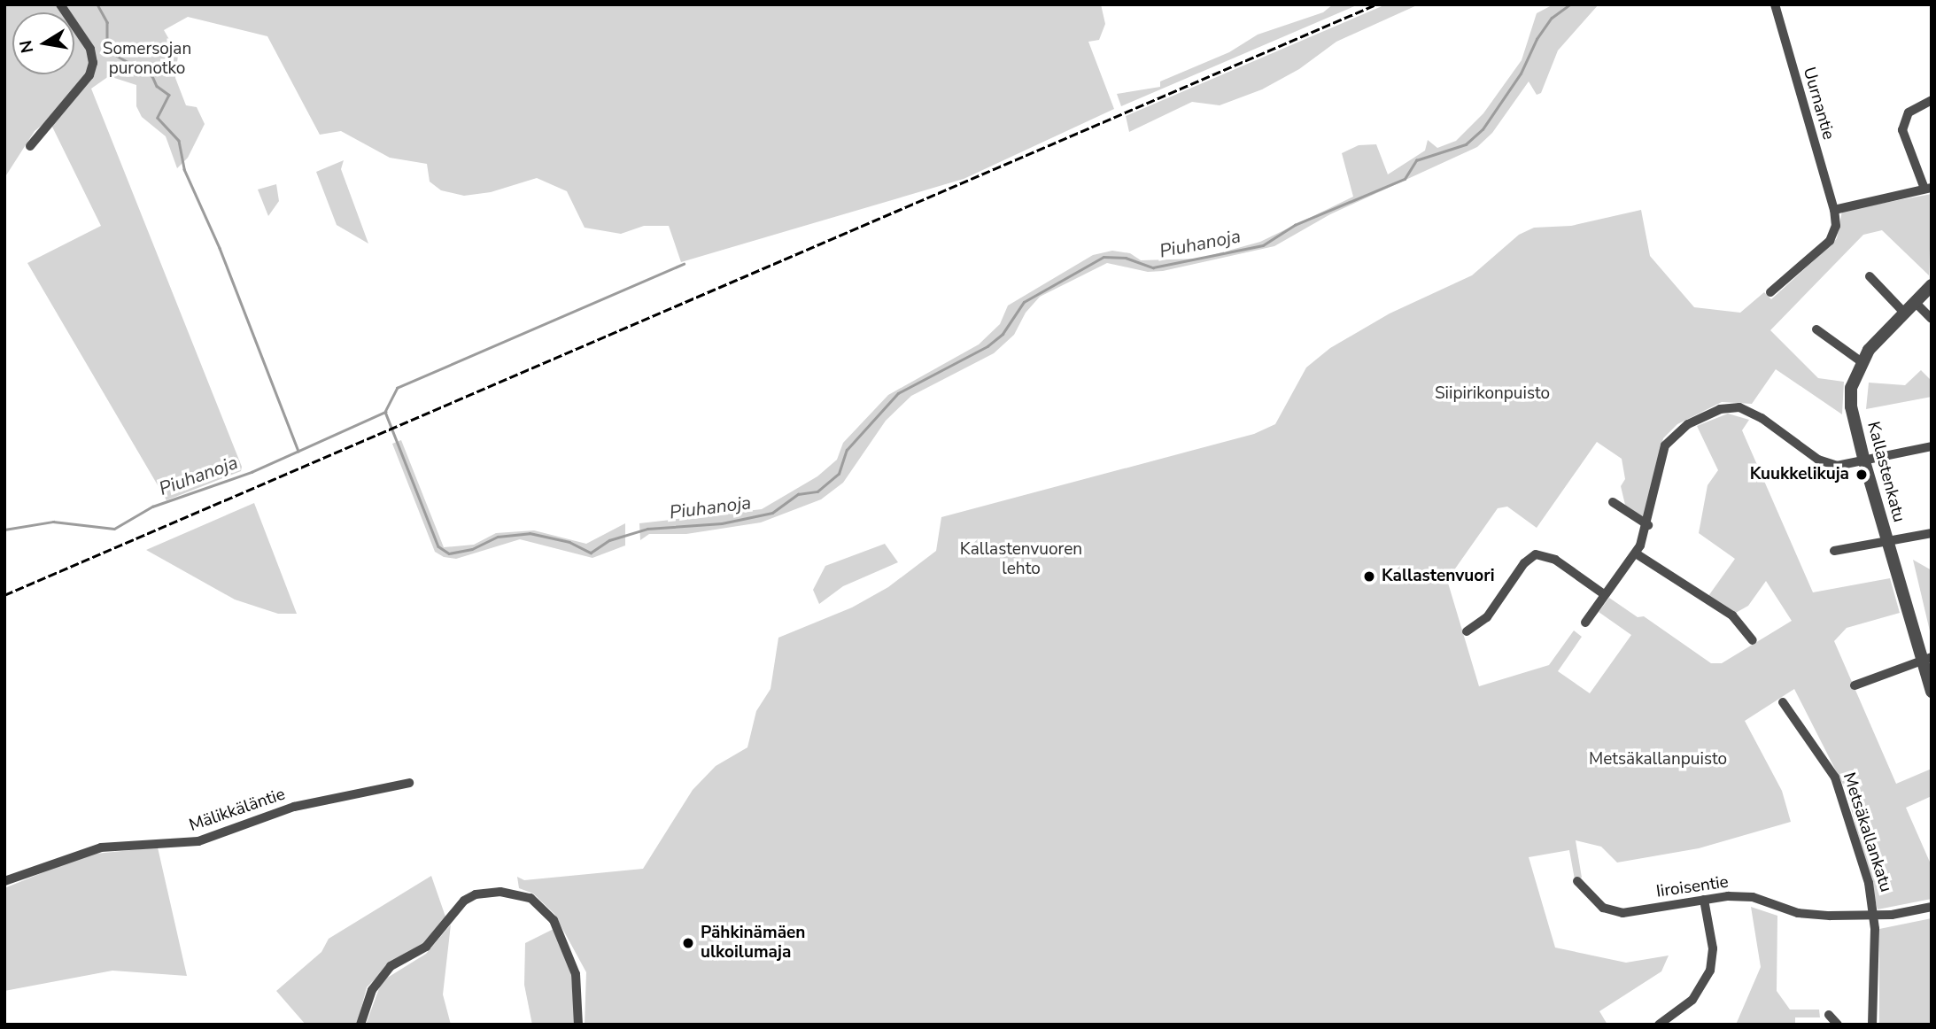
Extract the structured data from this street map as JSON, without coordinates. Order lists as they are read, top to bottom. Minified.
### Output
{"streets":{"street":["Uurnantie","Kallastenkatu","Mälikkäläntie","Metsäkallankatu","Iiroisentie"]},"crossings":[["Metsäkallankatu","Iiroisentie"]],"water":["Piuhanoja"],"parks":["Somersojan puronotko","Siipirikonpuisto","Kallastenvuoren lehto","Metsäkallanpuisto"],"places":["Kuukkelikuja","Kallastenvuori","Pähkinämäen ulkoilumaja"],"north":"left"}
